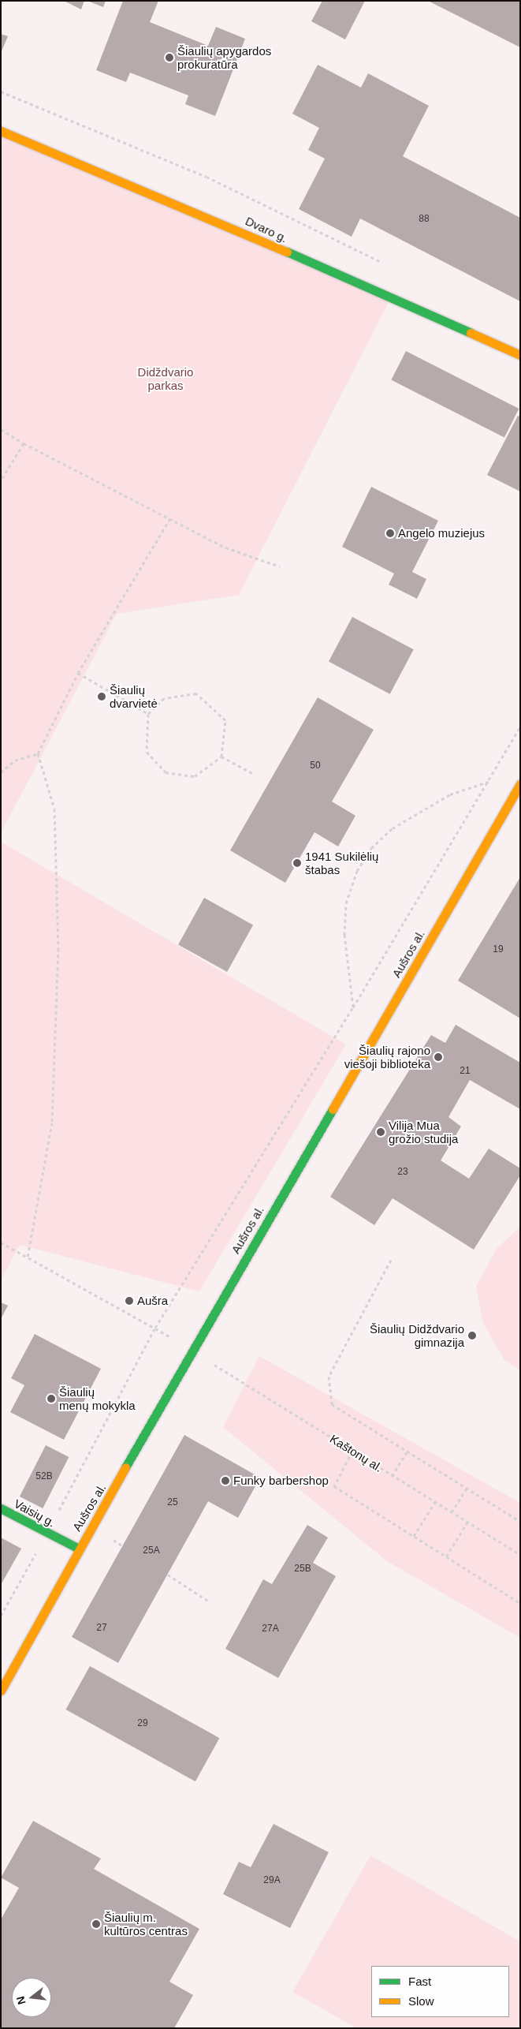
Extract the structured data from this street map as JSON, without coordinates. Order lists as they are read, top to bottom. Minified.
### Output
{"streets":{"main road":["Dvaro g.","Aušros al.","Vaisių g."],"path":["Kaštonų al."]},"crossings":[["Aušros al.","Kaštonų al."],["Aušros al.","Vaisių g."]],"parks":["Didždvario parkas"],"places":["Šiaulių apygardos prokuratūra","Angelo muziejus","Šiaulių dvarvietė","1941 Sukilėlių štabas","Šiaulių rajono viešoji biblioteka","Vilija Mua grožio studija","Aušra","Šiaulių Didždvario gimnazija","Šiaulių menų mokykla","Funky barbershop","Šiaulių m. kultūros centras"],"house_numbers":["88","50","19","21","23","52B","25","25A","25B","27","27A","29","29A"],"legend":["Fast","Slow"],"north":"left"}
